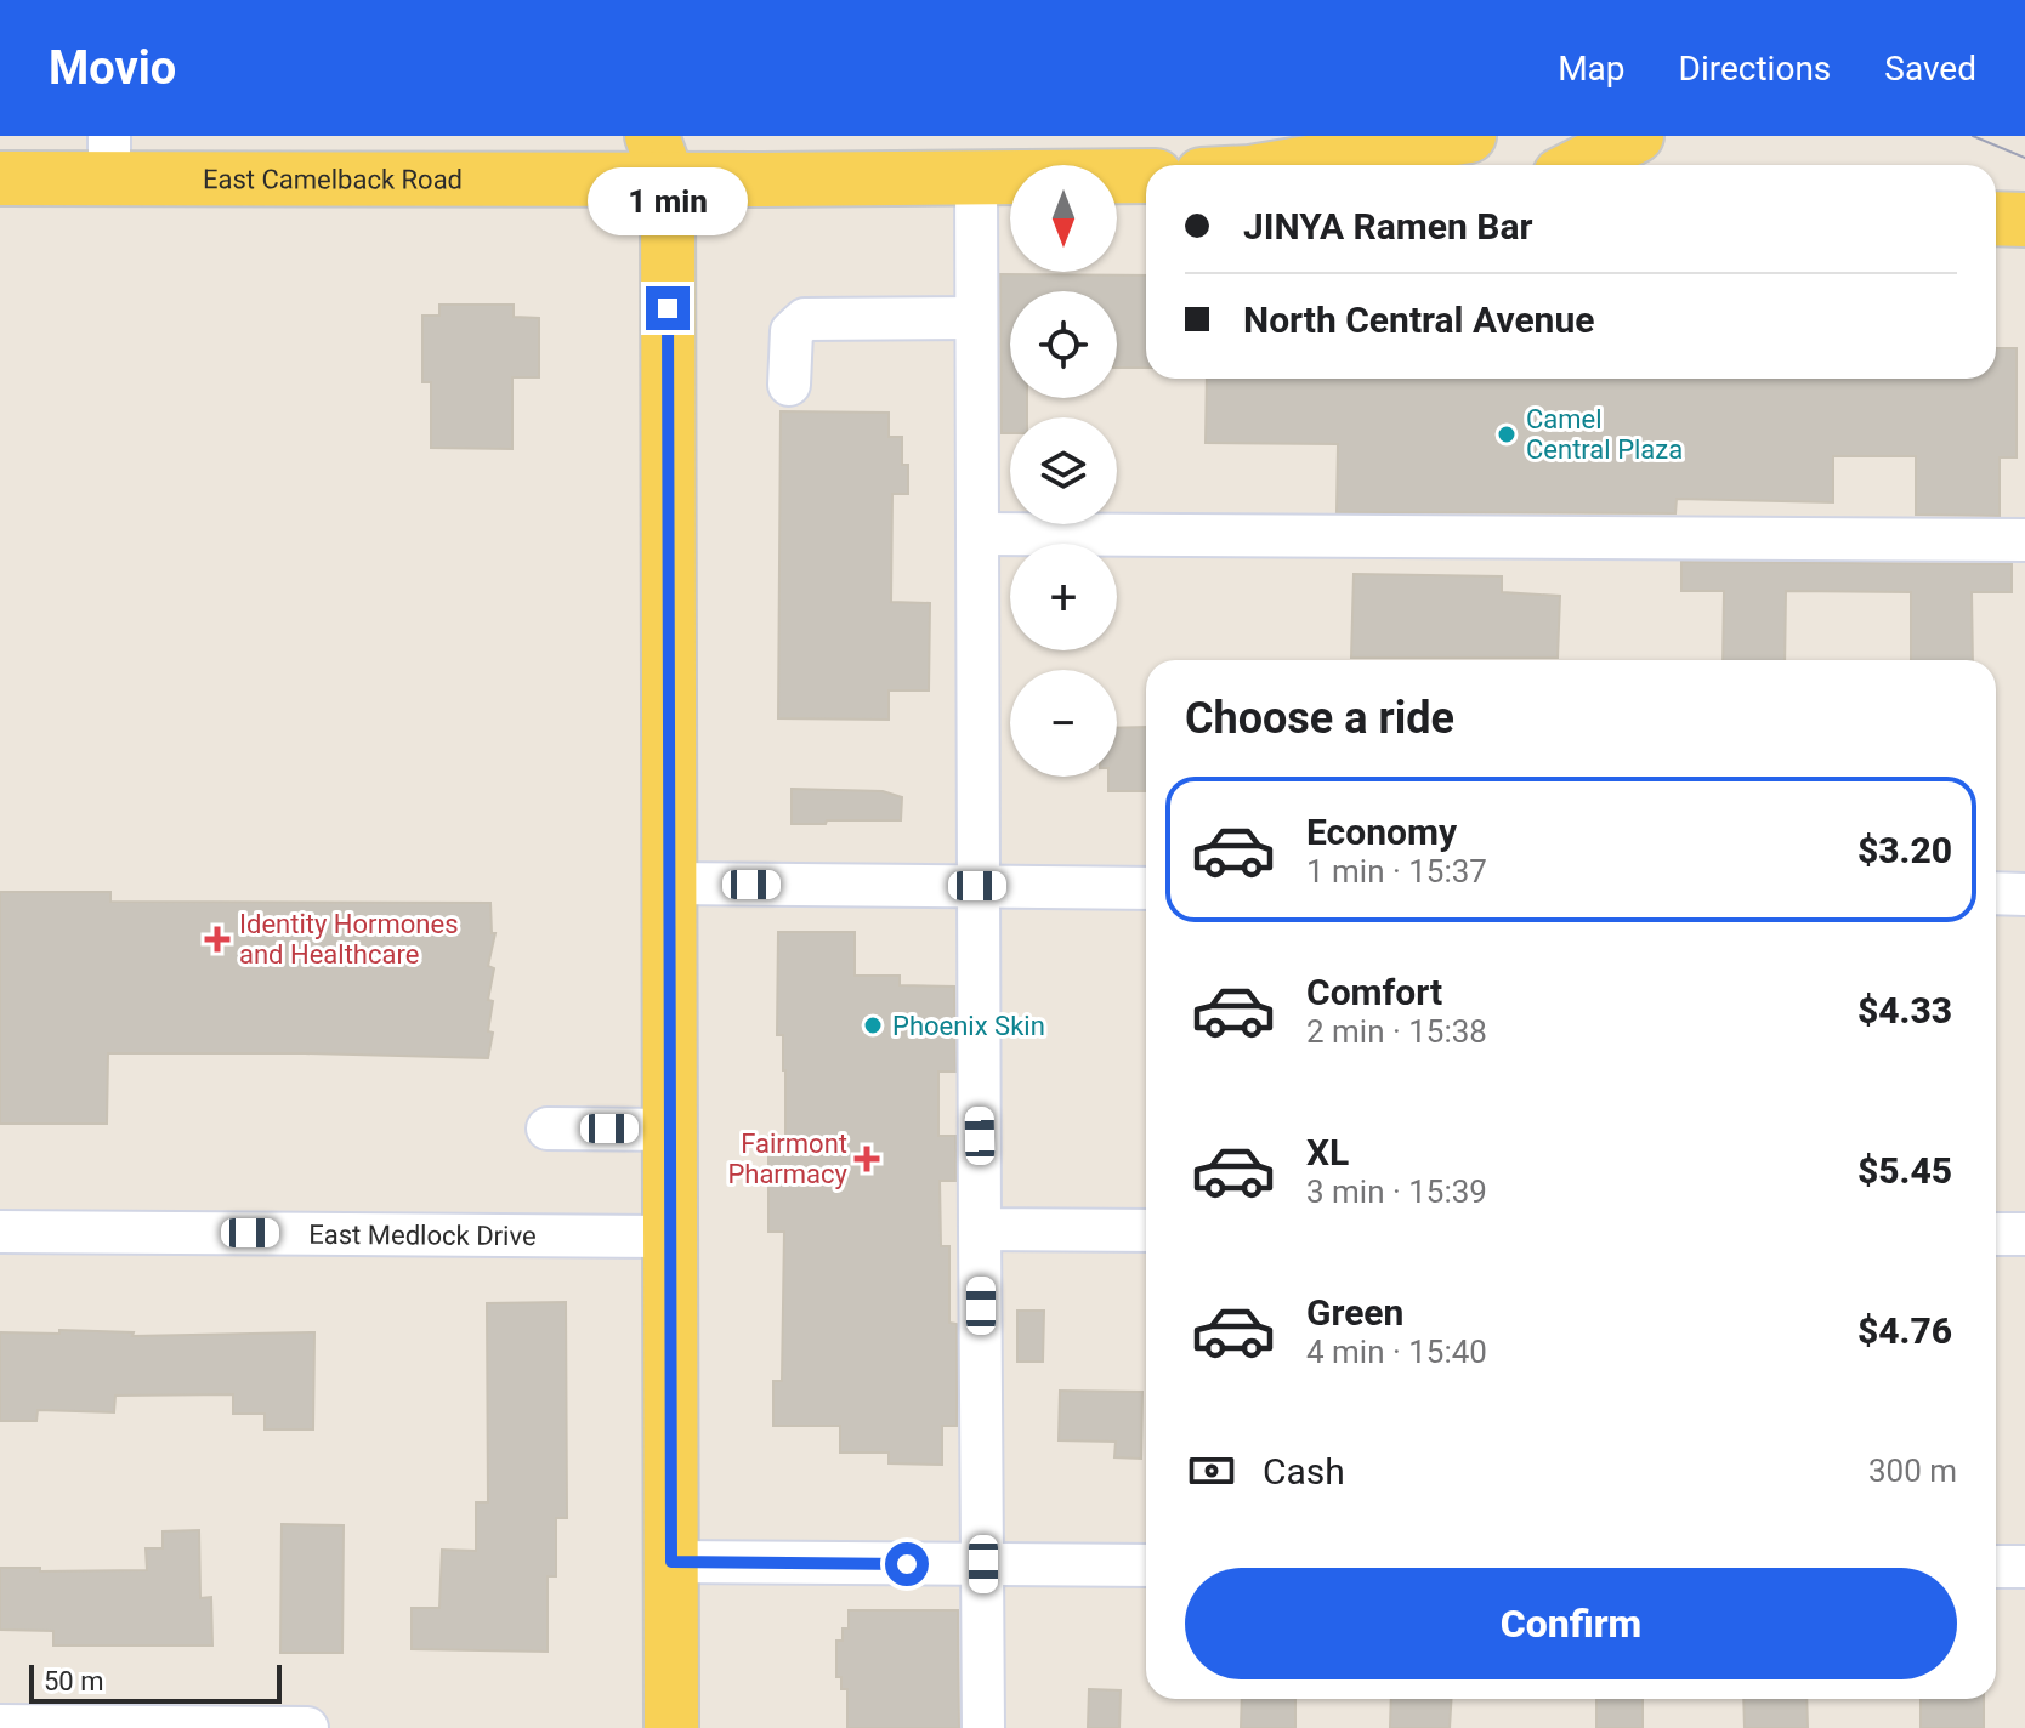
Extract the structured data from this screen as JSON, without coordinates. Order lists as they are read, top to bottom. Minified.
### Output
{"streets":{"main road":["East Camelback Road"],"street":["East Medlock Drive"]},"places":{"other":["Camel Central Plaza","Phoenix Skin"],"health":["Identity Hormones and Healthcare","Fairmont Pharmacy"]},"scale_bar":"50 m","north":"bottom","page":{"header":"Movio","nav":["Map","Directions","Saved"],"map_buttons":["+","−"],"banner":["JINYA Ramen Bar","North Central Avenue"],"bubble":"1 min","heading":"Choose a ride","list":[{"name":"Economy","note":"1 min · 15:37","value":"$3.20"},{"name":"Comfort","note":"2 min · 15:38","value":"$4.33"},{"name":"XL","note":"3 min · 15:39","value":"$5.45"},{"name":"Green","note":"4 min · 15:40","value":"$4.76"}],"pay":["Cash","300 m"],"buttons":"Confirm","scale":"50 m"}}
